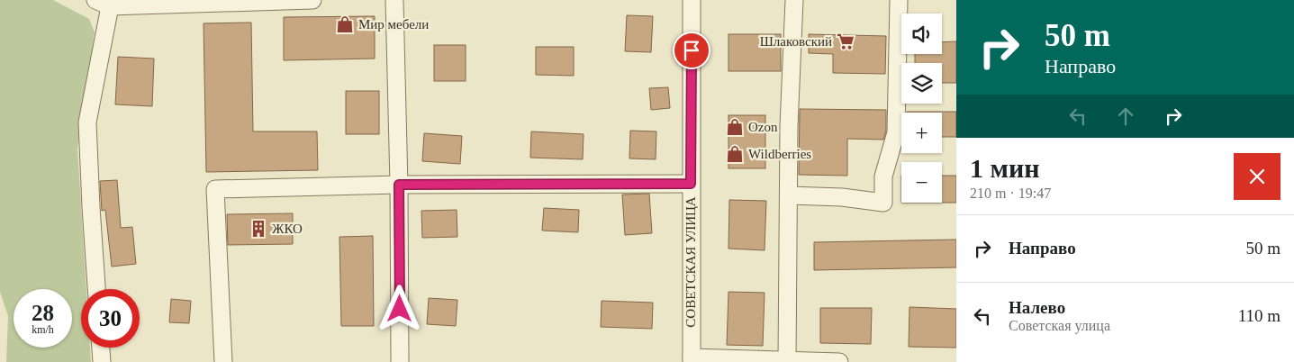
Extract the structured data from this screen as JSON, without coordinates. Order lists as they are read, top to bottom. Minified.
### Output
{"streets":{"street":["СОВЕТСКАЯ УЛИЦА"]},"places":{"shop":["Мир мебели","Ozon","Wildberries"],"supermarket":["Шлаковский"],"building":["ЖКО"]},"page":{"turn":["50 m","Направо"],"map_buttons":["+","−"],"heading":["1 мин","210 m · 19:47"],"list":[{"name":"Направо","value":"50 m"},{"name":"Налево","note":"Советская улица","value":"110 m"}],"speed":"28 km/h","limit":"30"}}
